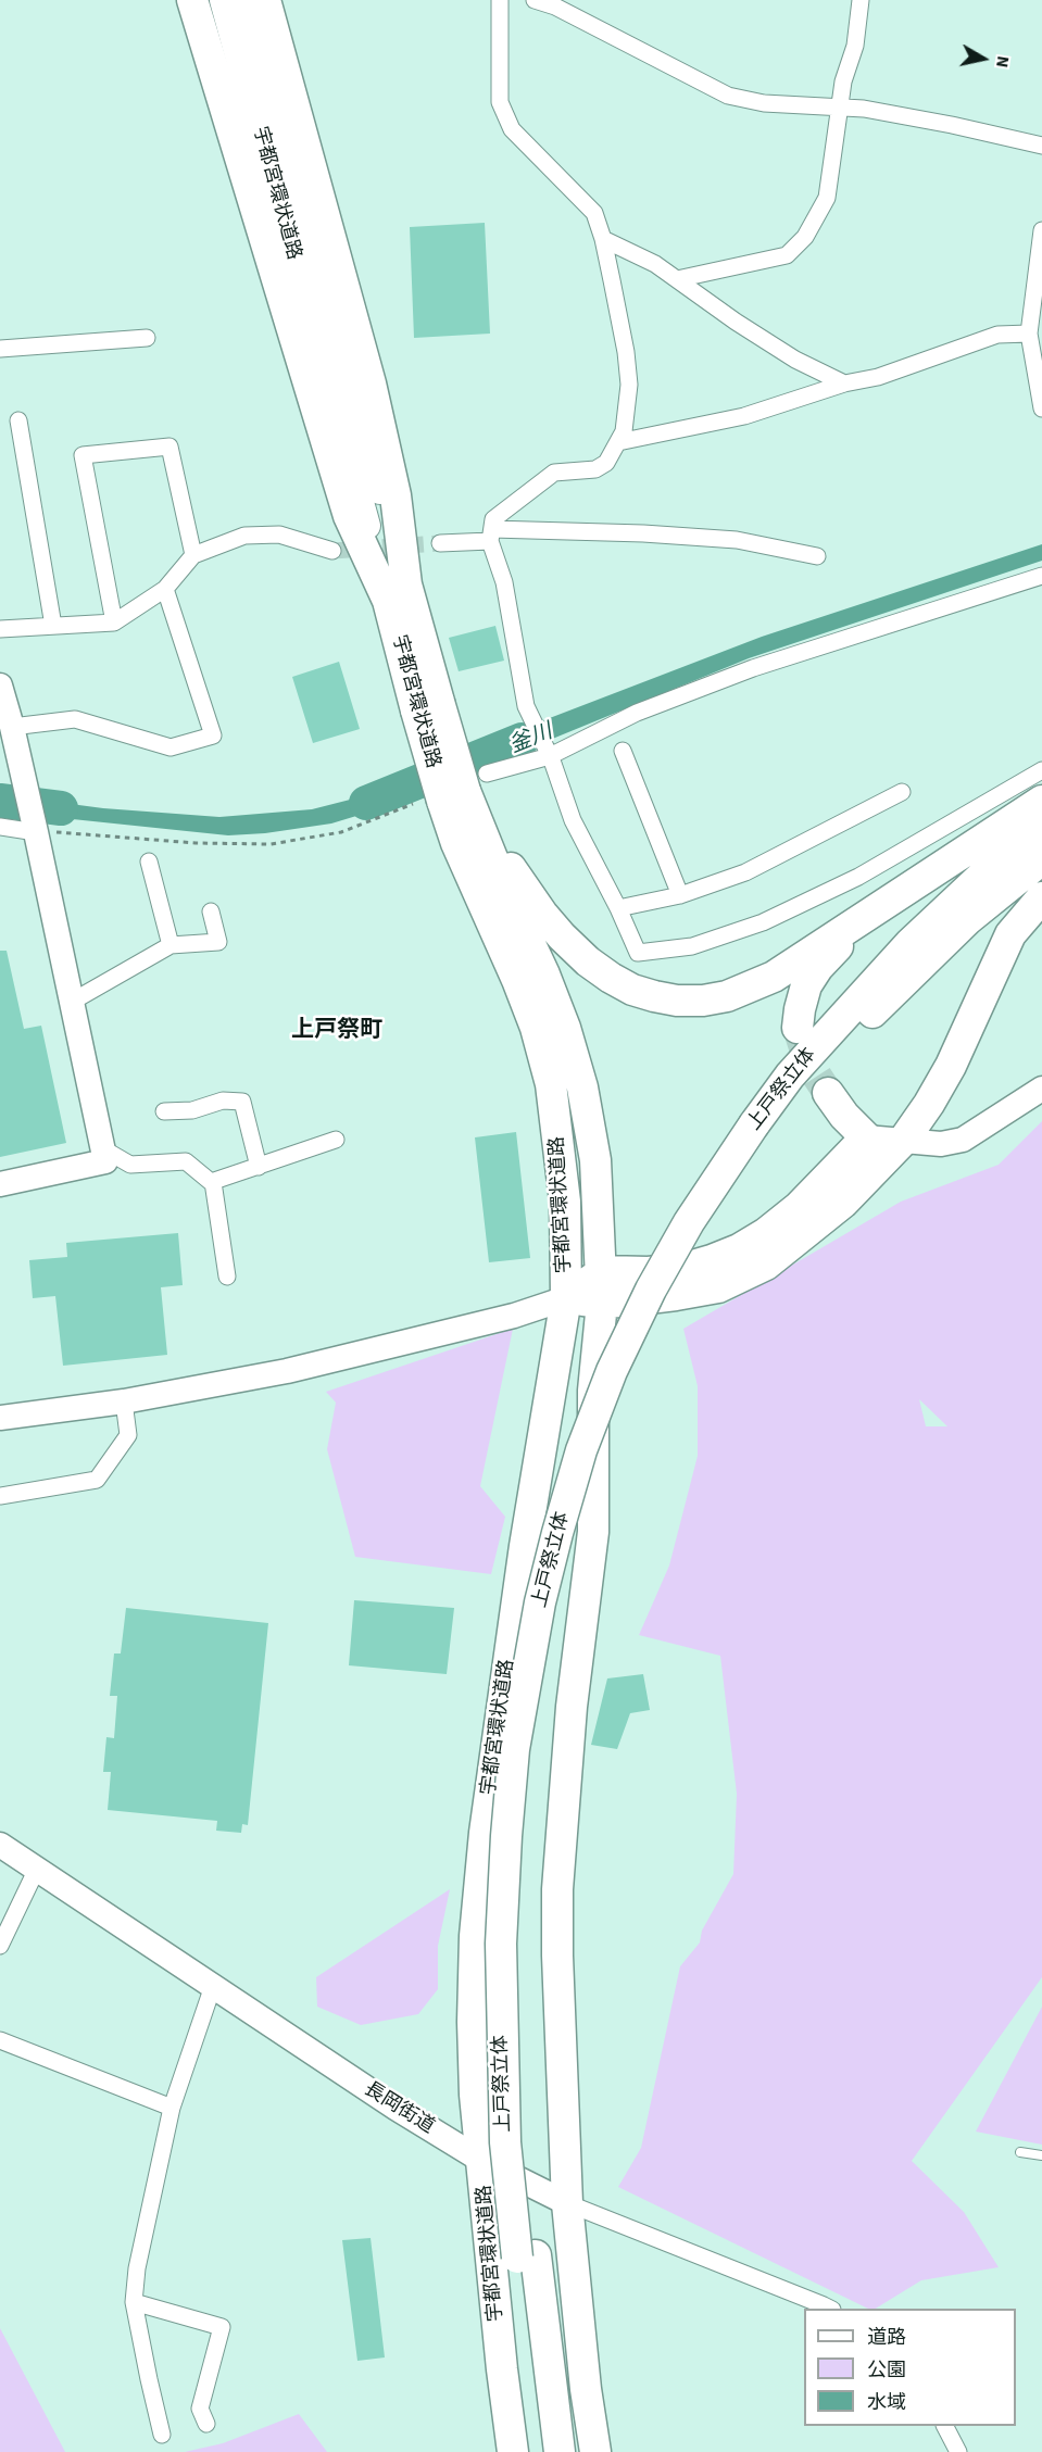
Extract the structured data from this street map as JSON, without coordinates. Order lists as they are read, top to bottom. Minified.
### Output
{"streets":{"highway":["宇都宮環状道路","上戸祭立体"],"street":["長岡街道"]},"crossings":[["宇都宮環状道路","長岡街道"]],"districts":["上戸祭町"],"water":["釜川"],"legend":["道路","公園","水域"],"north":"right"}
